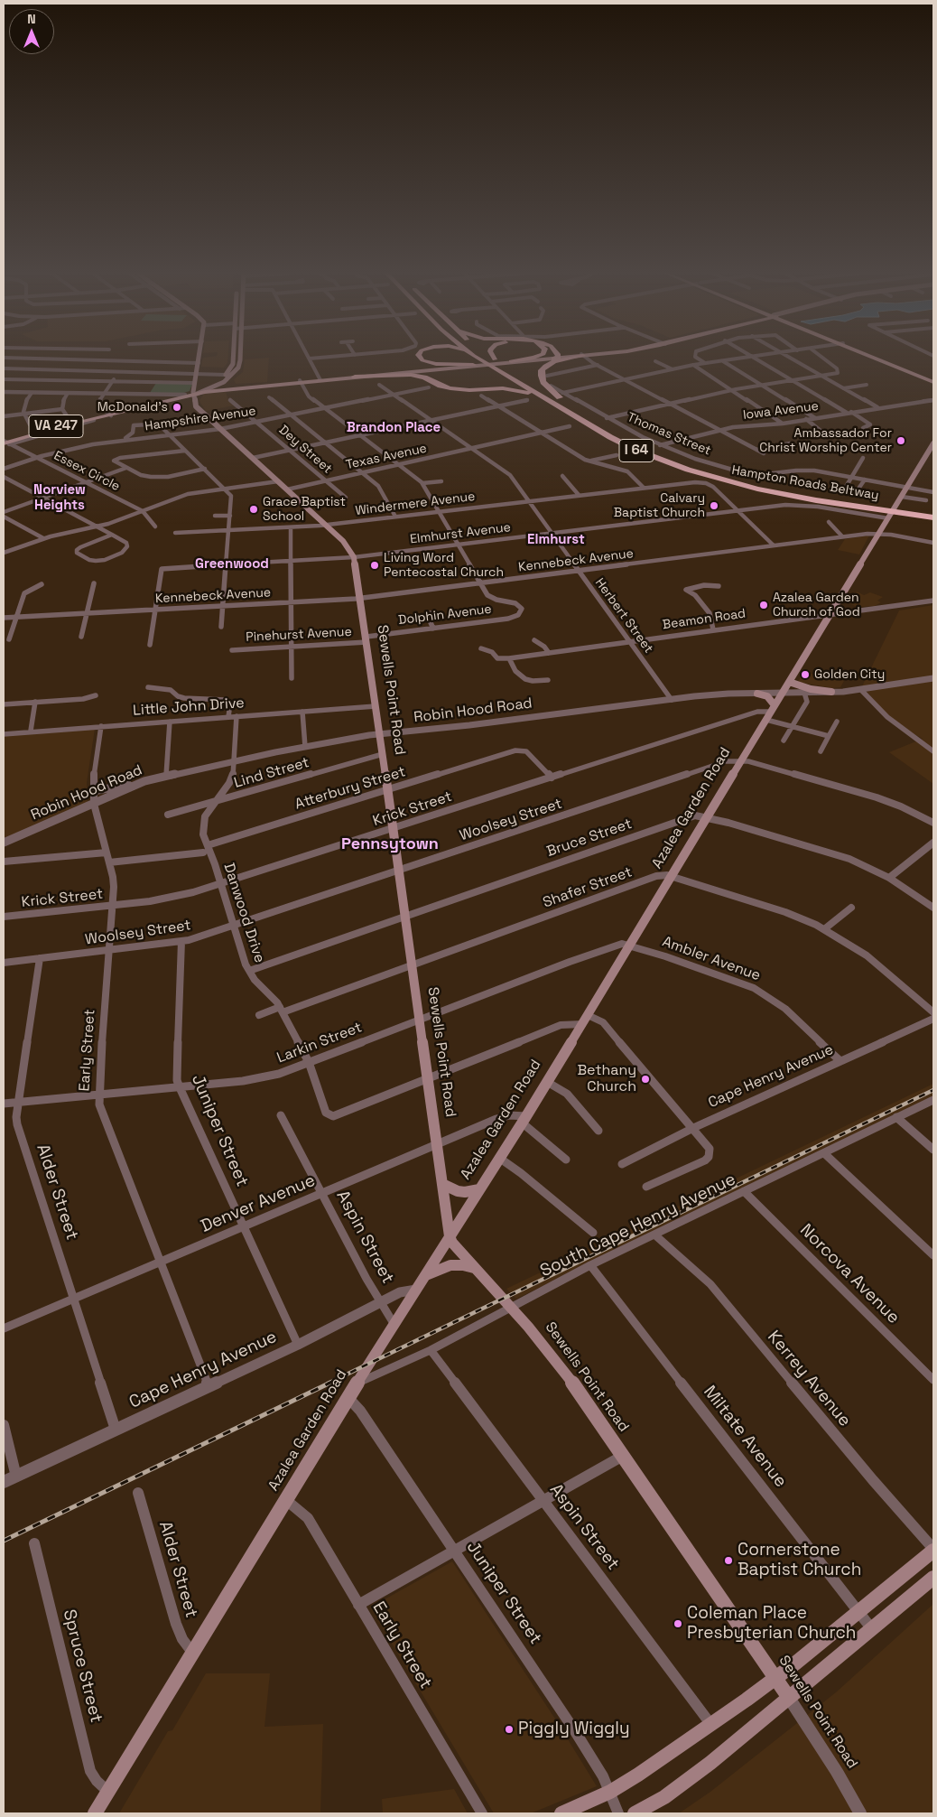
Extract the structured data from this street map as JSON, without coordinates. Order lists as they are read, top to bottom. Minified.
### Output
{"streets":{"highway":["I 64","Hampton Roads Beltway"],"main road":["VA 247","Sewells Point Road","Azalea Garden Road"],"street":["Iowa Avenue","Hampshire Avenue","Thomas Street","Dey Street","Texas Avenue","Essex Circle","Windermere Avenue","Elmhurst Avenue","Kennebeck Avenue","Dolphin Avenue","Herbert Street","Beamon Road","Pinehurst Avenue","Little John Drive","Robin Hood Road","Lind Street","Atterbury Street","Krick Street","Woolsey Street","Bruce Street","Shafer Street","Danwood Drive","Ambler Avenue","Larkin Street","Early Street","Cape Henry Avenue","Juniper Street","Alder Street","Denver Avenue","South Cape Henry Avenue","Aspin Street","Norcova Avenue","Kerrey Avenue","Miltate Avenue","Spruce Street"]},"crossings":[["Iowa Avenue","Thomas Street"],["Hampshire Avenue","Dey Street"],["Hampshire Avenue","Essex Circle"],["Hampshire Avenue","Herbert Street"],["Hampshire Avenue","Sewells Point Road"],["VA 247","Essex Circle"],["VA 247","Sewells Point Road"],["Thomas Street","Hampton Roads Beltway"],["Dey Street","Texas Avenue"],["Texas Avenue","Herbert Street"],["Texas Avenue","Sewells Point Road"],["Windermere Avenue","Elmhurst Avenue"],["Windermere Avenue","Herbert Street"],["Windermere Avenue","Sewells Point Road"],["Elmhurst Avenue","Kennebeck Avenue"],["Elmhurst Avenue","Herbert Street"],["Elmhurst Avenue","Sewells Point Road"],["Elmhurst Avenue","Azalea Garden Road"],["Kennebeck Avenue","Dolphin Avenue"],["Kennebeck Avenue","Herbert Street"],["Kennebeck Avenue","Sewells Point Road"],["Kennebeck Avenue","Azalea Garden Road"],["Dolphin Avenue","Pinehurst Avenue"],["Dolphin Avenue","Sewells Point Road"],["Herbert Street","Beamon Road"],["Herbert Street","Robin Hood Road"],["Beamon Road","Azalea Garden Road"],["Pinehurst Avenue","Sewells Point Road"],["Sewells Point Road","Little John Drive"],["Sewells Point Road","Robin Hood Road"],["Sewells Point Road","Lind Street"],["Sewells Point Road","Atterbury Street"],["Sewells Point Road","Azalea Garden Road"],["Sewells Point Road","Krick Street"],["Sewells Point Road","Woolsey Street"],["Sewells Point Road","Bruce Street"],["Sewells Point Road","Shafer Street"],["Sewells Point Road","Danwood Drive"],["Sewells Point Road","Larkin Street"],["Sewells Point Road","Denver Avenue"],["Sewells Point Road","South Cape Henry Avenue"],["Little John Drive","Danwood Drive"],["Little John Drive","Early Street"],["Robin Hood Road","Azalea Garden Road"],["Robin Hood Road","Danwood Drive"],["Robin Hood Road","Early Street"],["Lind Street","Danwood Drive"],["Atterbury Street","Krick Street"],["Atterbury Street","Danwood Drive"],["Azalea Garden Road","Krick Street"],["Azalea Garden Road","Woolsey Street"],["Azalea Garden Road","Bruce Street"],["Azalea Garden Road","Shafer Street"],["Azalea Garden Road","Ambler Avenue"],["Azalea Garden Road","Larkin Street"],["Azalea Garden Road","Early Street"],["Azalea Garden Road","Cape Henry Avenue"],["Azalea Garden Road","Juniper Street"],["Azalea Garden Road","Alder Street"],["Azalea Garden Road","Denver Avenue"],["Azalea Garden Road","South Cape Henry Avenue"],["Azalea Garden Road","Aspin Street"],["Azalea Garden Road","Spruce Street"],["Krick Street","Danwood Drive"],["Krick Street","Early Street"],["Woolsey Street","Danwood Drive"],["Woolsey Street","Early Street"],["Woolsey Street","Juniper Street"],["Woolsey Street","Alder Street"],["Bruce Street","Danwood Drive"],["Shafer Street","Danwood Drive"],["Danwood Drive","Larkin Street"],["Ambler Avenue","Larkin Street"],["Ambler Avenue","Cape Henry Avenue"],["Larkin Street","Early Street"],["Larkin Street","Juniper Street"],["Larkin Street","Alder Street"],["Early Street","Cape Henry Avenue"],["Early Street","Denver Avenue"],["Cape Henry Avenue","Juniper Street"],["Cape Henry Avenue","Alder Street"],["Cape Henry Avenue","Aspin Street"],["Juniper Street","Denver Avenue"],["Alder Street","Denver Avenue"],["Denver Avenue","Aspin Street"],["South Cape Henry Avenue","Aspin Street"],["South Cape Henry Avenue","Norcova Avenue"],["South Cape Henry Avenue","Kerrey Avenue"],["South Cape Henry Avenue","Miltate Avenue"]],"districts":["Brandon Place","Norview Heights","Elmhurst","Greenwood","Pennsytown"],"places":["McDonald's","Ambassador For Christ Worship Center","Calvary Baptist Church","Grace Baptist School","Living Word Pentecostal Church","Azalea Garden Church of God","Golden City","Bethany Church","Cornerstone Baptist Church","Coleman Place Presbyterian Church","Piggly Wiggly"],"north":"top"}
